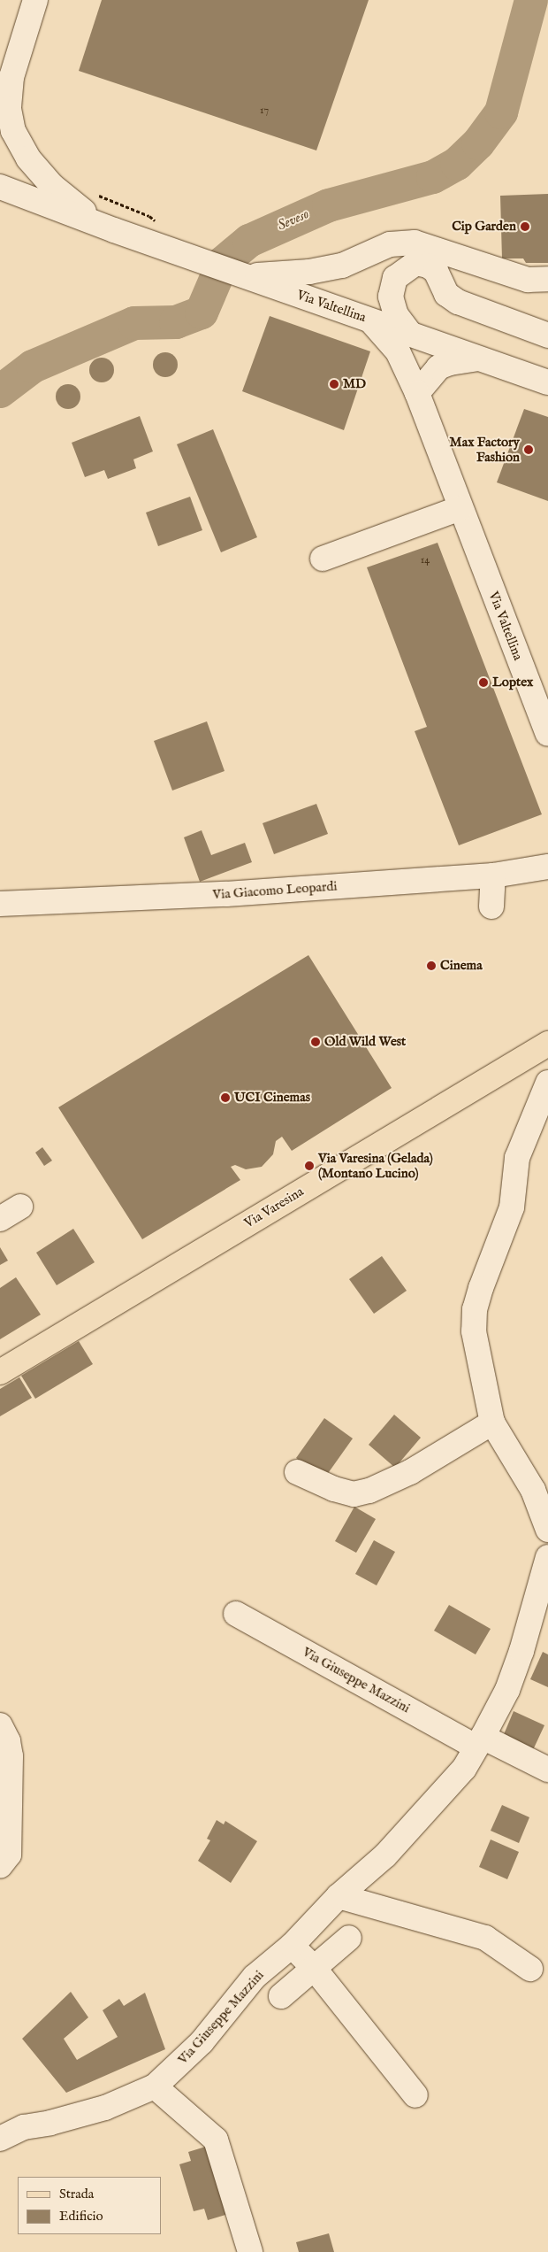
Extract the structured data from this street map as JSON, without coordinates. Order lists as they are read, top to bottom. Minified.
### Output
{"streets":{"main road":["Via Varesina"],"street":["Via Valtellina","Via Giacomo Leopardi","Via Giuseppe Mazzini"]},"water":["Seveso"],"places":["Cip Garden","MD","Max Factory Fashion","Loptex","Cinema","Old Wild West","UCI Cinemas","Via Varesina (Gelada) (Montano Lucino)"],"house_numbers":["17","14"],"legend":["Strada","Edificio"]}
